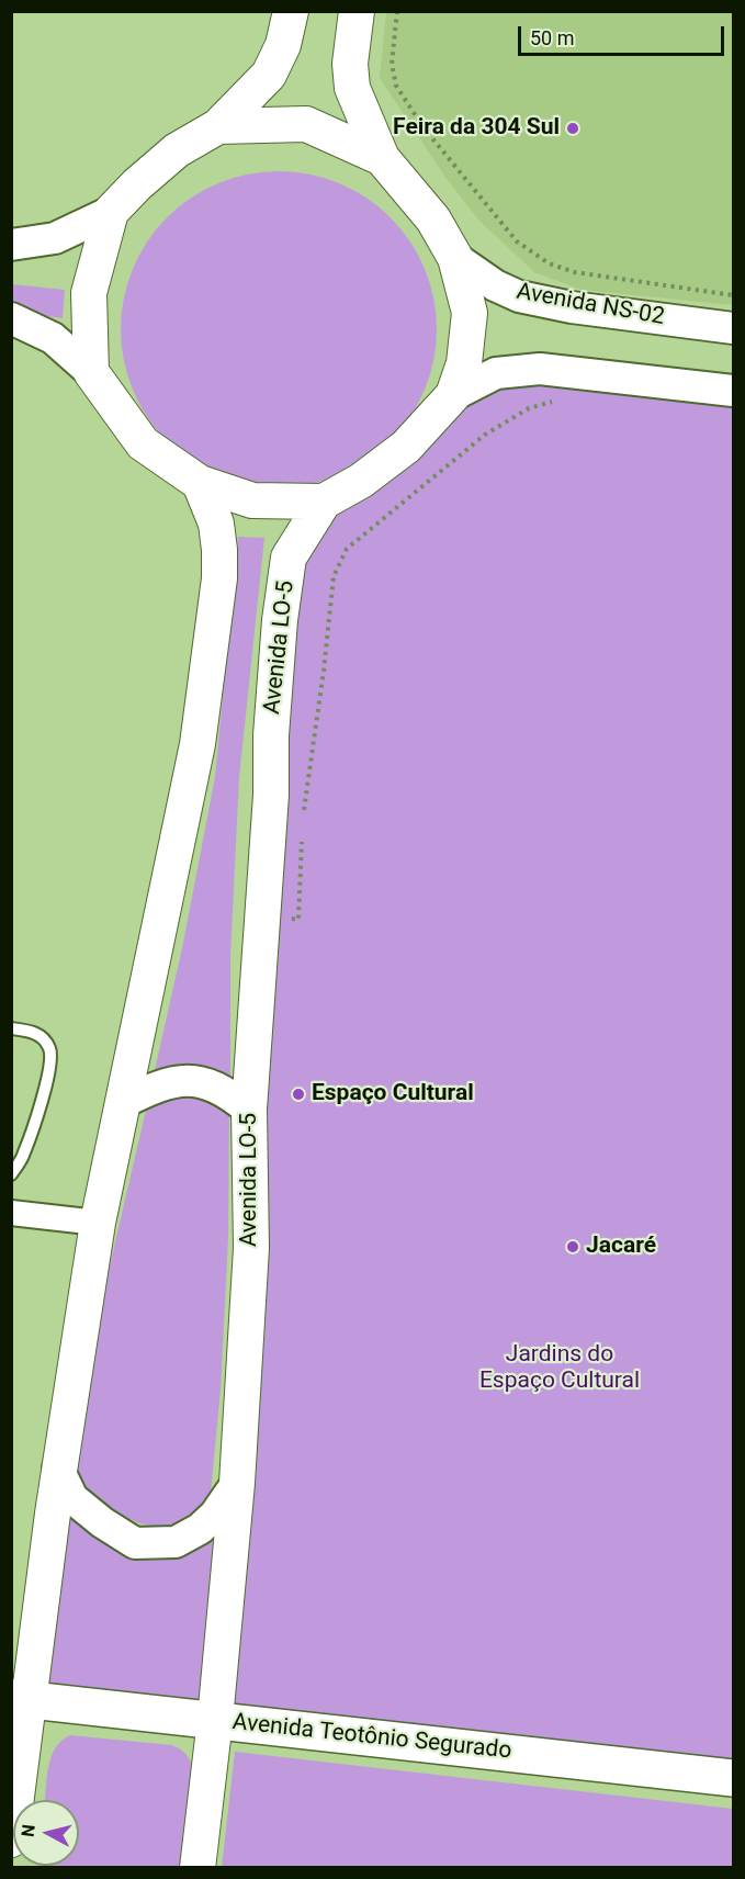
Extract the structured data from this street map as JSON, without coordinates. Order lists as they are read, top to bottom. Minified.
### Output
{"streets":{"main road":["Avenida LO-5","Avenida Teotônio Segurado"],"street":["Avenida NS-02"]},"crossings":[["Avenida LO-5","Avenida Teotônio Segurado"]],"parks":["Jardins do Espaço Cultural"],"places":["Feira da 304 Sul","Espaço Cultural","Jacaré"],"scale_bar":"50 m","north":"left"}
